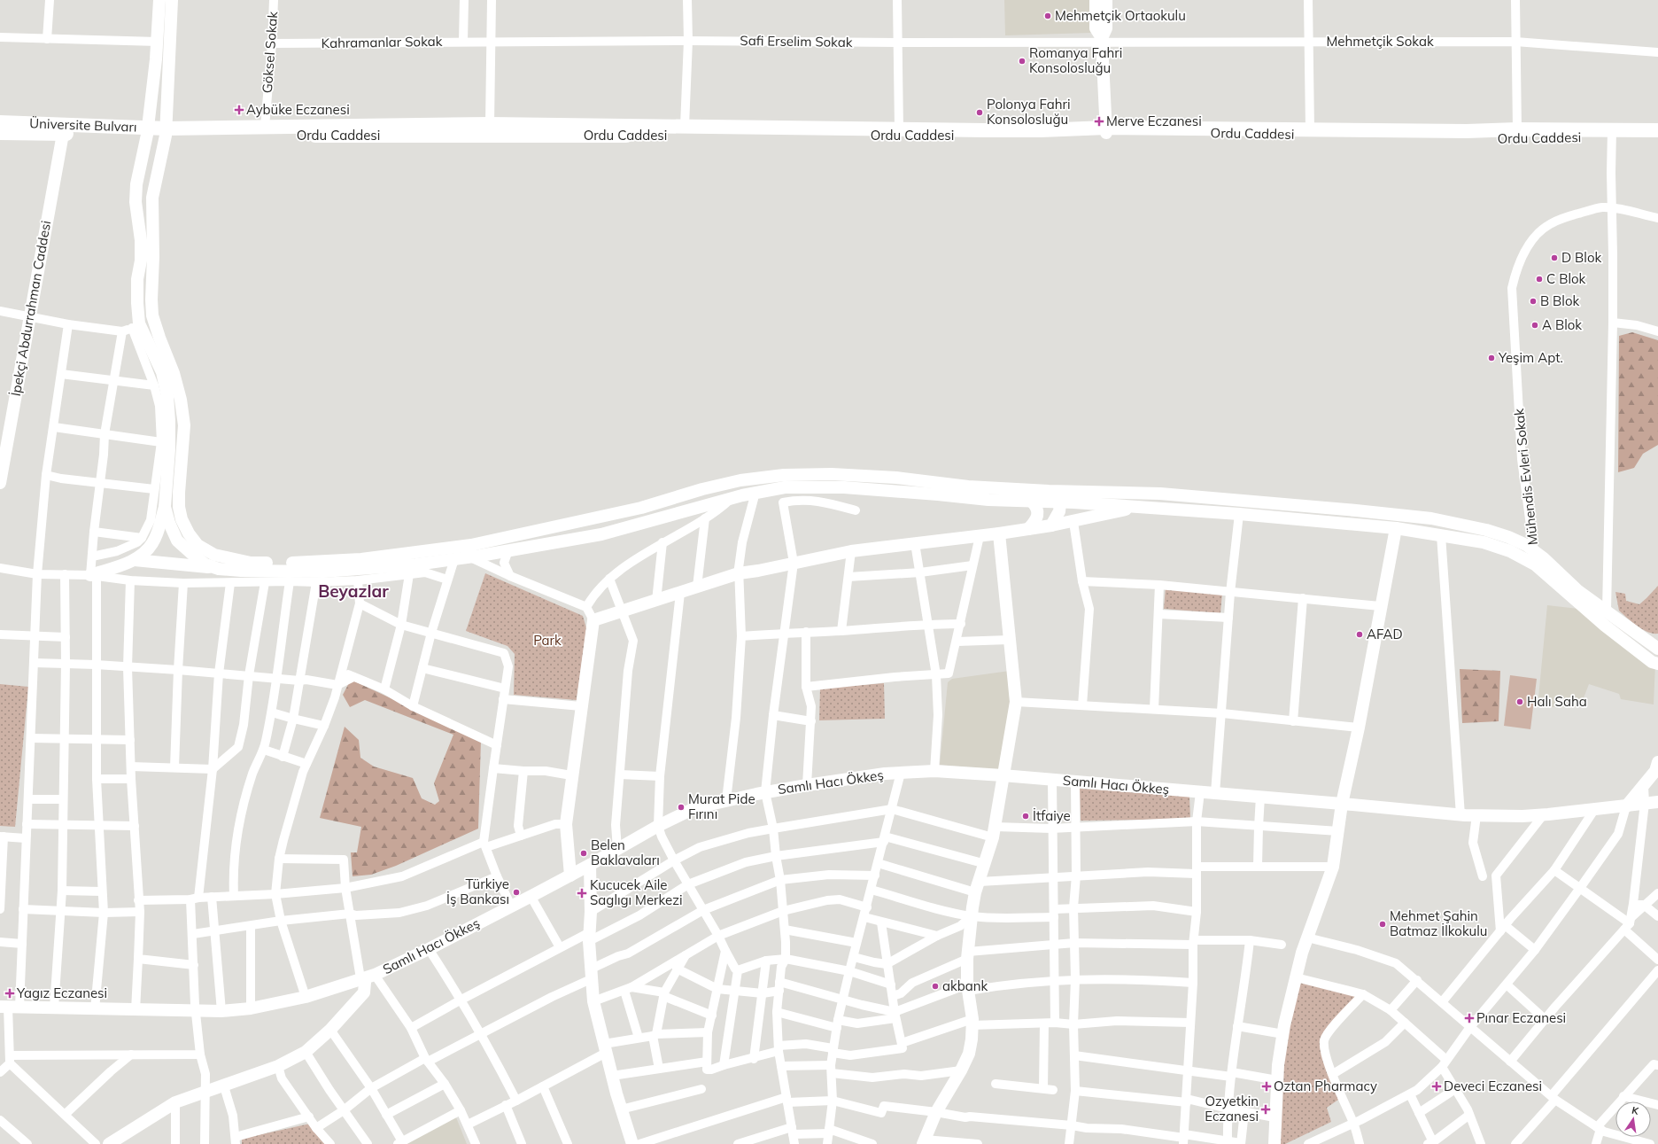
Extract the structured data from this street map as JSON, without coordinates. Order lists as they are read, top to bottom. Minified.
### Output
{"streets":{"main road":["Üniversite Bulvarı","Ordu Caddesi"],"street":["Safi Erselim Sokak","Mehmetçik Sokak","Kahramanlar Sokak","Göksel Sokak","İpekçi Abdurrahman Caddesi","Mühendis Evleri Sokak","Samlı Hacı Ökkeş"]},"crossings":[["Safi Erselim Sokak","Mehmetçik Sokak"],["Safi Erselim Sokak","Kahramanlar Sokak"],["Kahramanlar Sokak","Göksel Sokak"],["Göksel Sokak","Ordu Caddesi"],["Üniversite Bulvarı","Ordu Caddesi"],["Üniversite Bulvarı","İpekçi Abdurrahman Caddesi"]],"districts":["Beyazlar"],"parks":["Park"],"places":{"other":["Mehmetçik Ortaokulu","Romanya Fahri Konsolosluğu","Polonya Fahri Konsolosluğu","D Blok","C Blok","B Blok","A Blok","Yeşim Apt.","AFAD","Halı Saha","Murat Pide Fırını","İtfaiye","Belen Baklavaları","Türkiye İş Bankası","Mehmet Şahin Batmaz İlkokulu","akbank"],"health":["Aybüke Eczanesi","Merve Eczanesi","Kucucek Aile Saglıgı Merkezi","Yagız Eczanesi","Pınar Eczanesi","Oztan Pharmacy","Deveci Eczanesi","Ozyetkin Eczanesi"]},"north":"top"}
